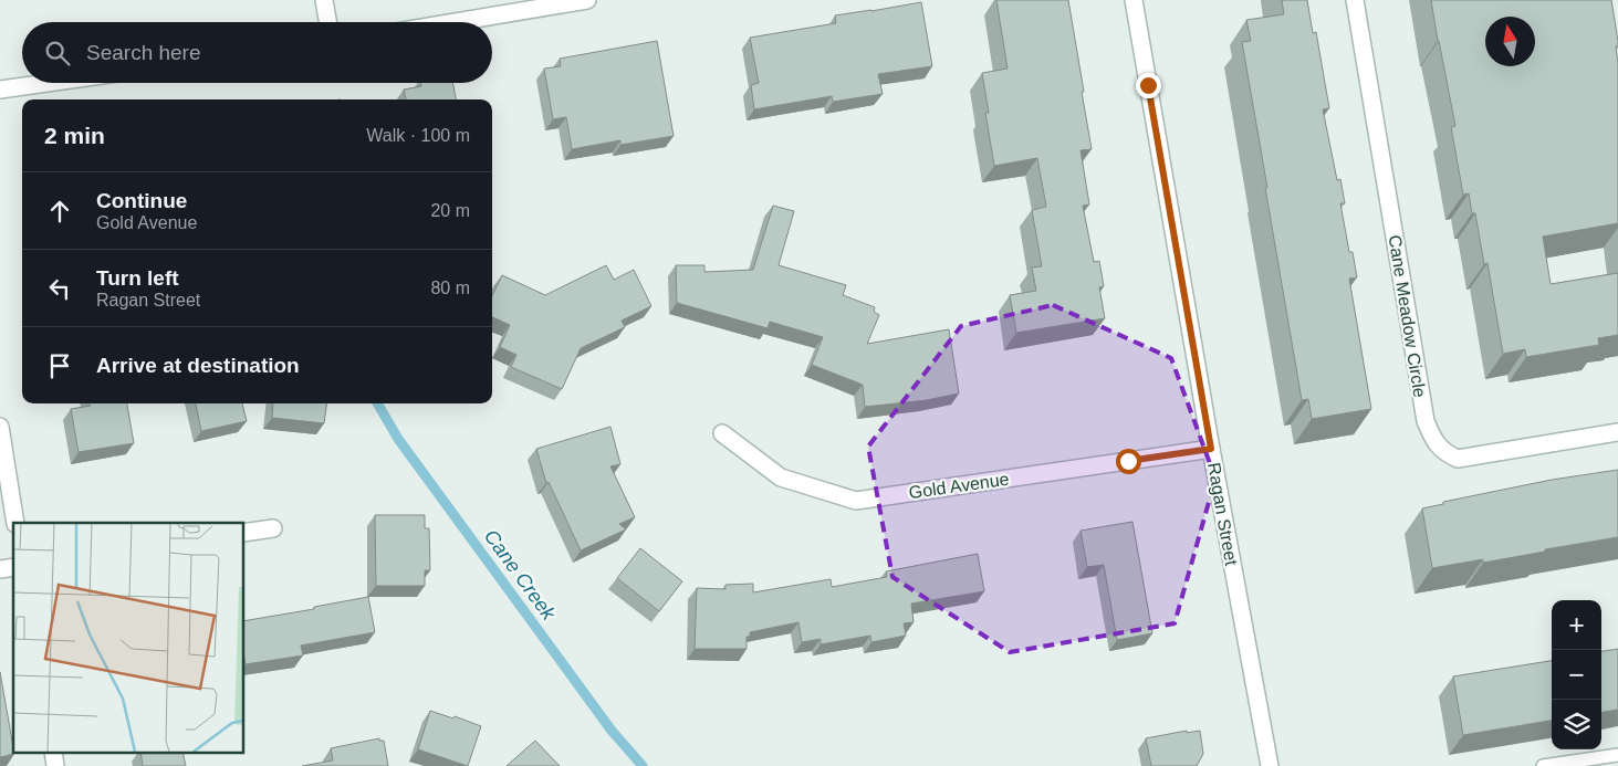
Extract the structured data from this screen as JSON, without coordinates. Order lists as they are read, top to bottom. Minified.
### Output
{"streets":{"street":["Cane Meadow Circle","Gold Avenue","Ragan Street"]},"crossings":[["Gold Avenue","Ragan Street"]],"water":["Cane Creek"],"north":"top","page":{"search":"Search here","heading":["2 min","Walk · 100 m"],"list":[["Continue","Gold Avenue","20 m"],["Turn left","Ragan Street","80 m"],"Arrive at destination"],"map_buttons":["+","−"]}}
